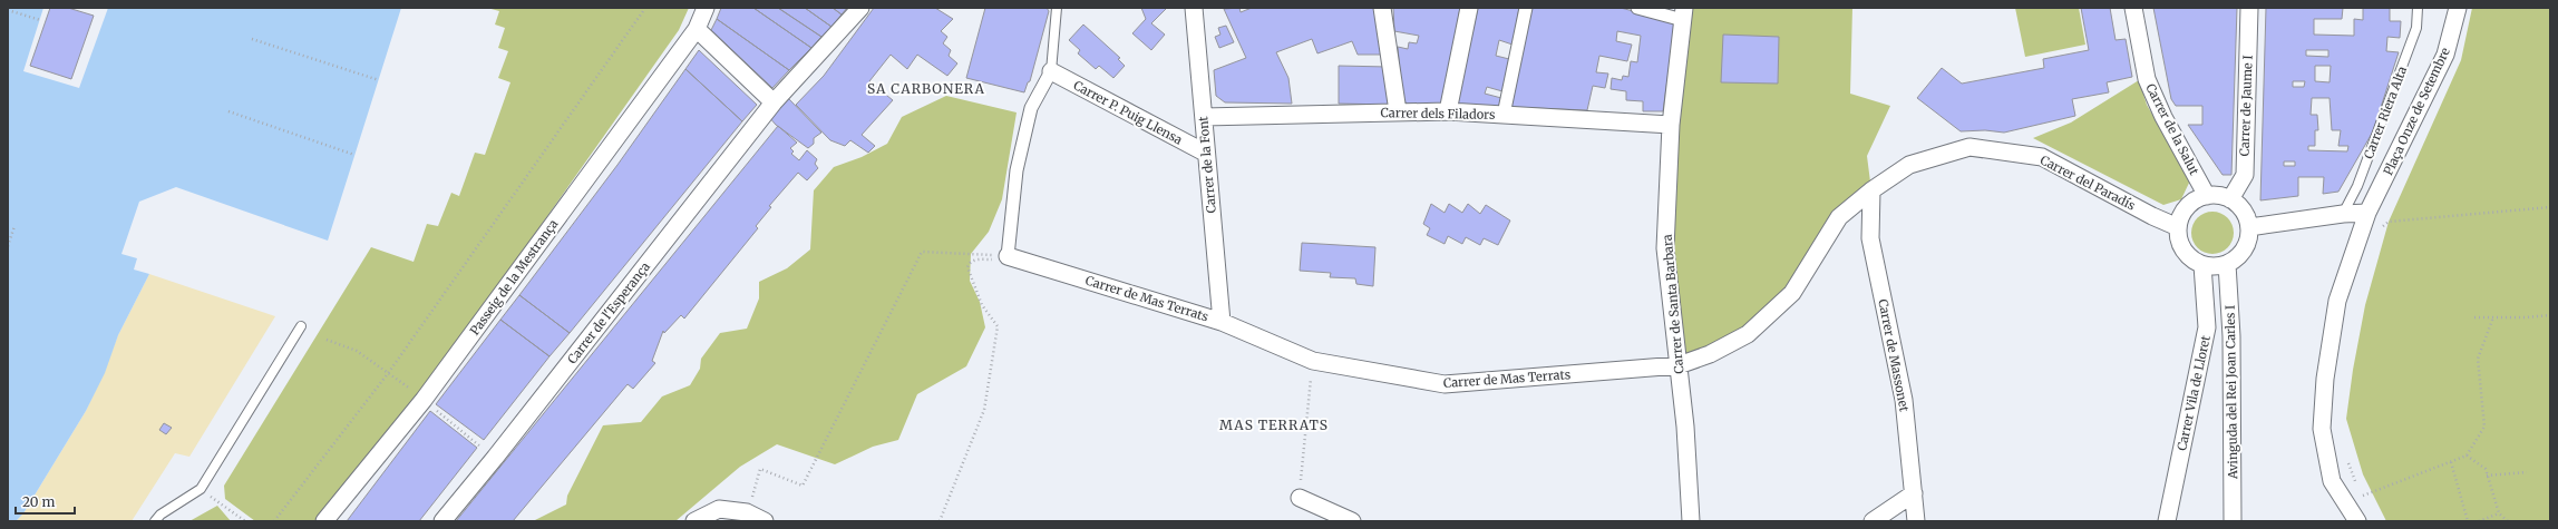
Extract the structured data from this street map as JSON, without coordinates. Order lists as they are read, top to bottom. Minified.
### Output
{"streets":{"street":["Carrer de Jaume I","Plaça Onze de Setembre","Carrer P. Puig Llensa","Carrer dels Filadors","Carrer de la Salut","Carrer de la Font","Carrer del Paradís","Passeig de la Mestrança","Carrer de Mas Terrats","Carrer de Santa Barbara","Carrer de l'Esperança","Carrer de Massonet","Avinguda del Rei Joan Carles I","Carrer Vila de Lloret"],"lane":["Carrer Riera Alta"]},"crossings":[["Carrer de Jaume I","Carrer de la Salut"],["Carrer de Jaume I","Carrer del Paradís"],["Carrer de Jaume I","Avinguda del Rei Joan Carles I"],["Carrer de Jaume I","Carrer Vila de Lloret"],["Carrer P. Puig Llensa","Carrer de la Font"],["Carrer dels Filadors","Carrer de la Font"],["Carrer dels Filadors","Carrer de Santa Barbara"],["Carrer de la Salut","Carrer del Paradís"],["Carrer de la Salut","Avinguda del Rei Joan Carles I"],["Carrer de la Salut","Carrer Vila de Lloret"],["Carrer de la Font","Carrer de Mas Terrats"],["Carrer del Paradís","Carrer de Mas Terrats"],["Carrer del Paradís","Carrer de Massonet"],["Carrer del Paradís","Avinguda del Rei Joan Carles I"],["Carrer del Paradís","Carrer Vila de Lloret"],["Carrer de Mas Terrats","Carrer de Santa Barbara"],["Carrer de Mas Terrats","Carrer de Massonet"],["Avinguda del Rei Joan Carles I","Carrer Vila de Lloret"]],"districts":["SA CARBONERA","MAS TERRATS"],"scale_bar":"20 m"}
